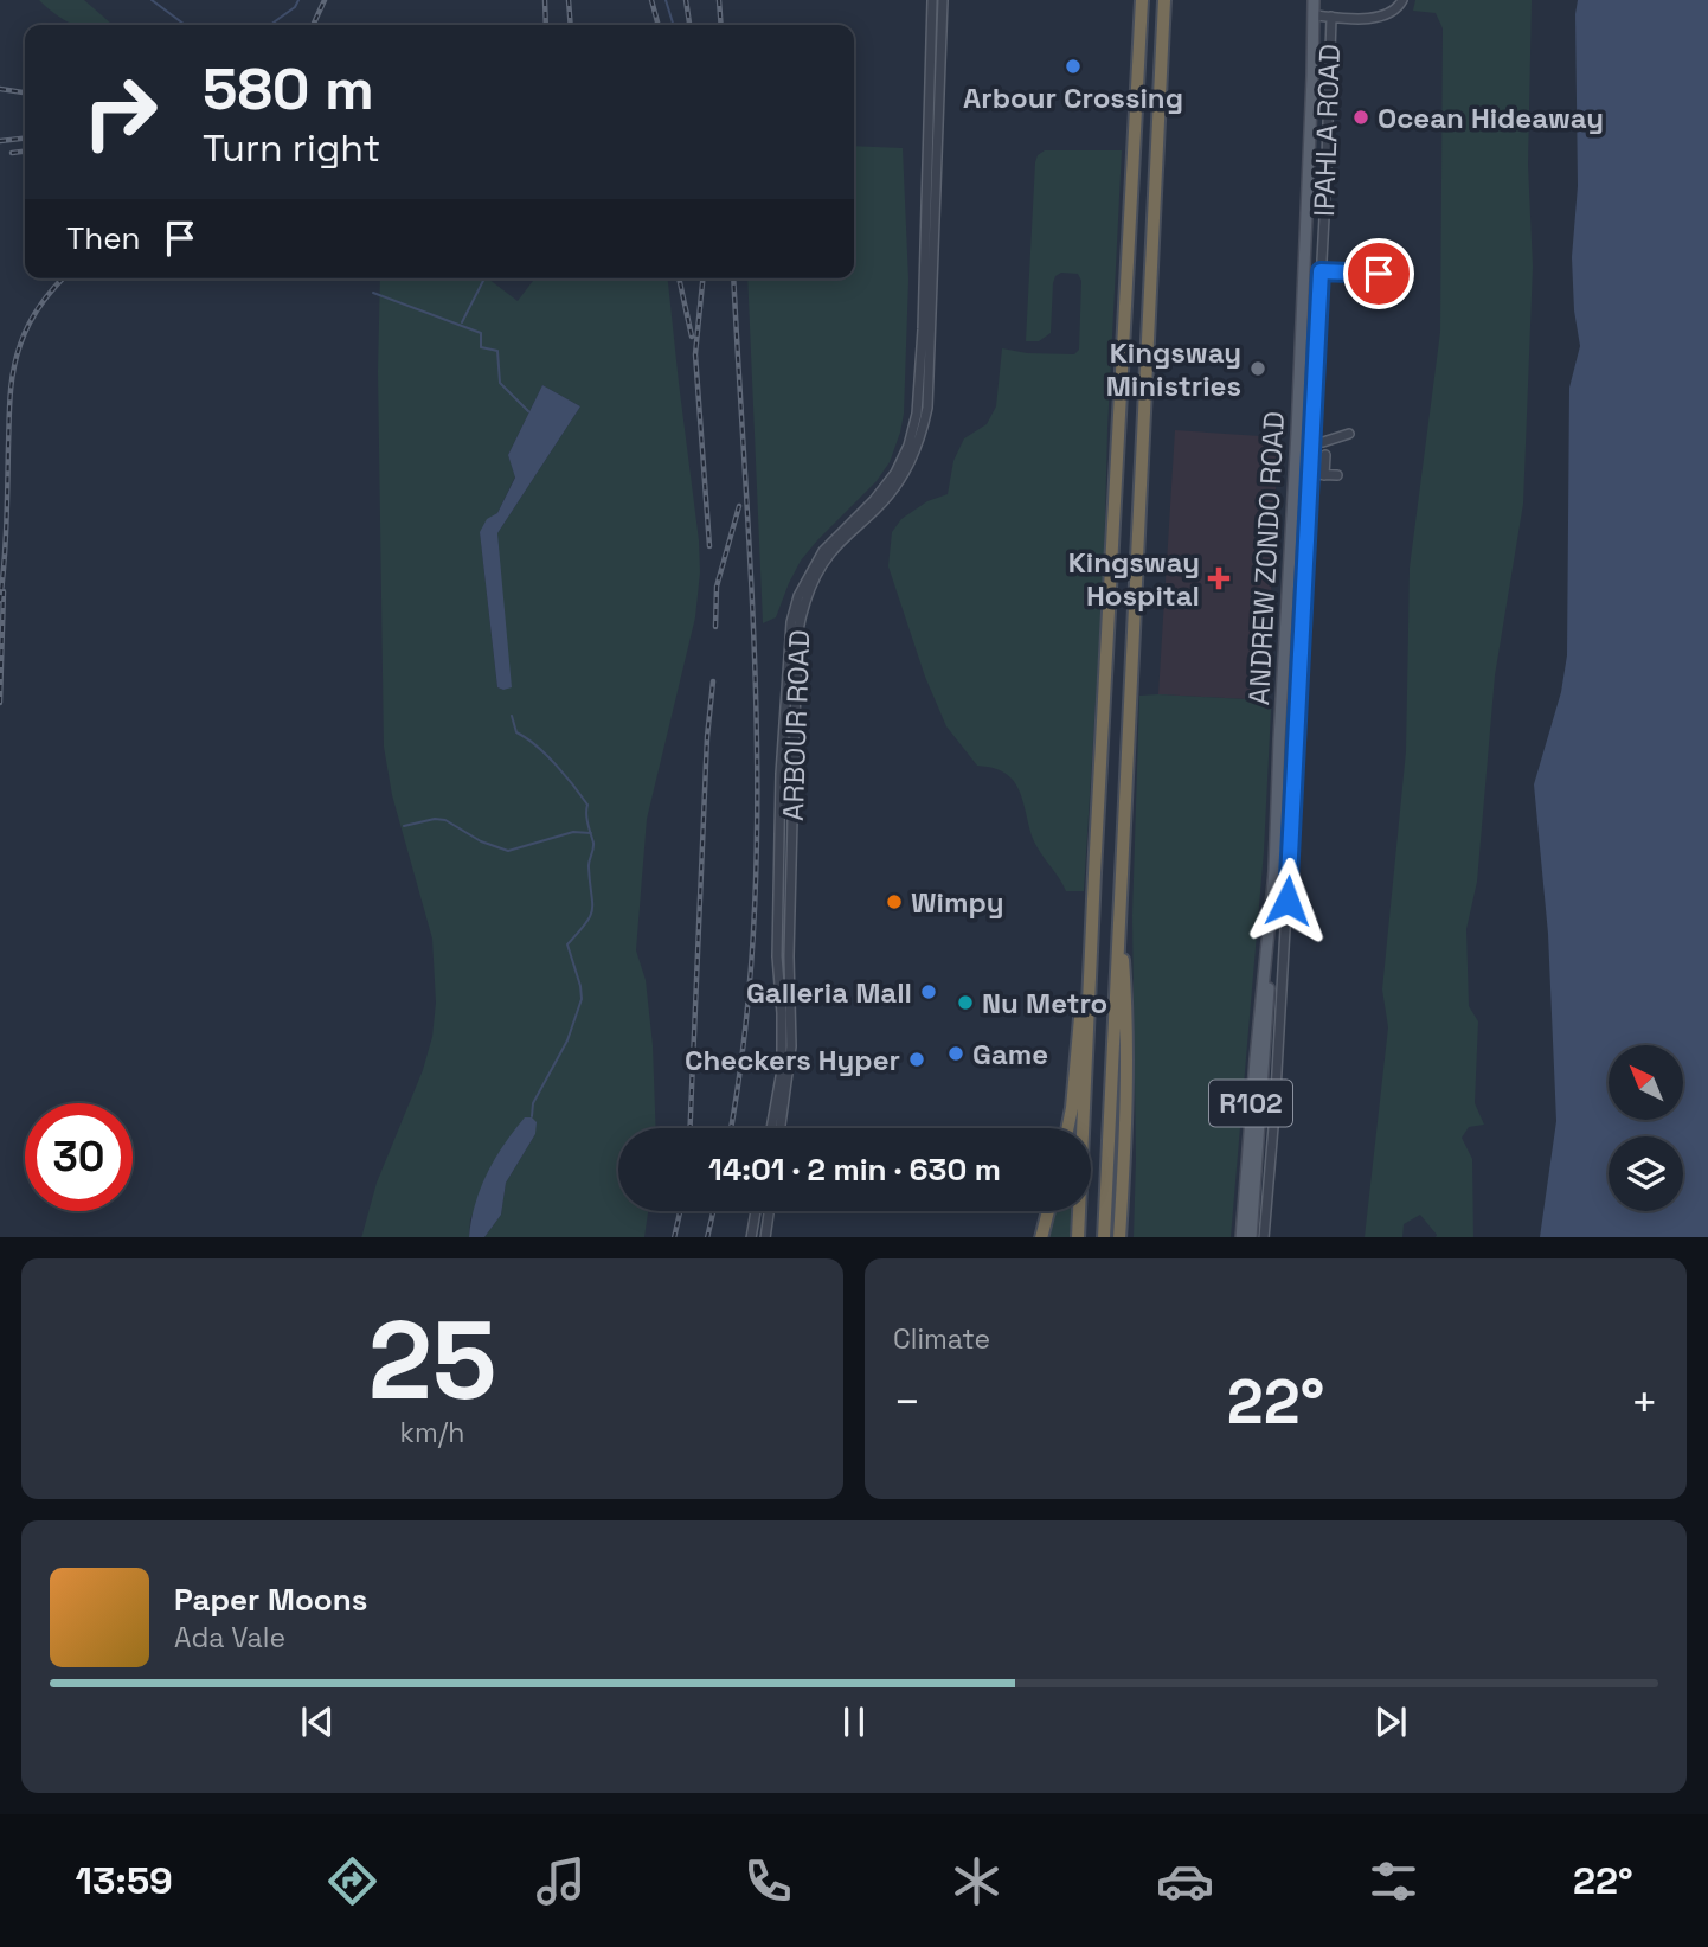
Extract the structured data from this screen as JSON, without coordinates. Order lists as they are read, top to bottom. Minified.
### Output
{"streets":{"main road":["ANDREW ZONDO ROAD","R102"],"street":["IPAHLA ROAD","ARBOUR ROAD"]},"crossings":[["IPAHLA ROAD","ANDREW ZONDO ROAD"]],"places":{"other":["Arbour Crossing","Ocean Hideaway","Kingsway Ministries","Wimpy","Galleria Mall","Nu Metro","Game","Checkers Hyper"],"health":["Kingsway Hospital"]},"north":"top left","page":{"turn":["580 m","Turn right"],"then":"Then","limit":"30","trip":"14:01 · 2 min · 630 m","tile":[["25","km/h"],"Climate"],"heat":["−","22°","+"],"song":["Paper Moons","Ada Vale"],"tabs":["13:59","22°"]}}
